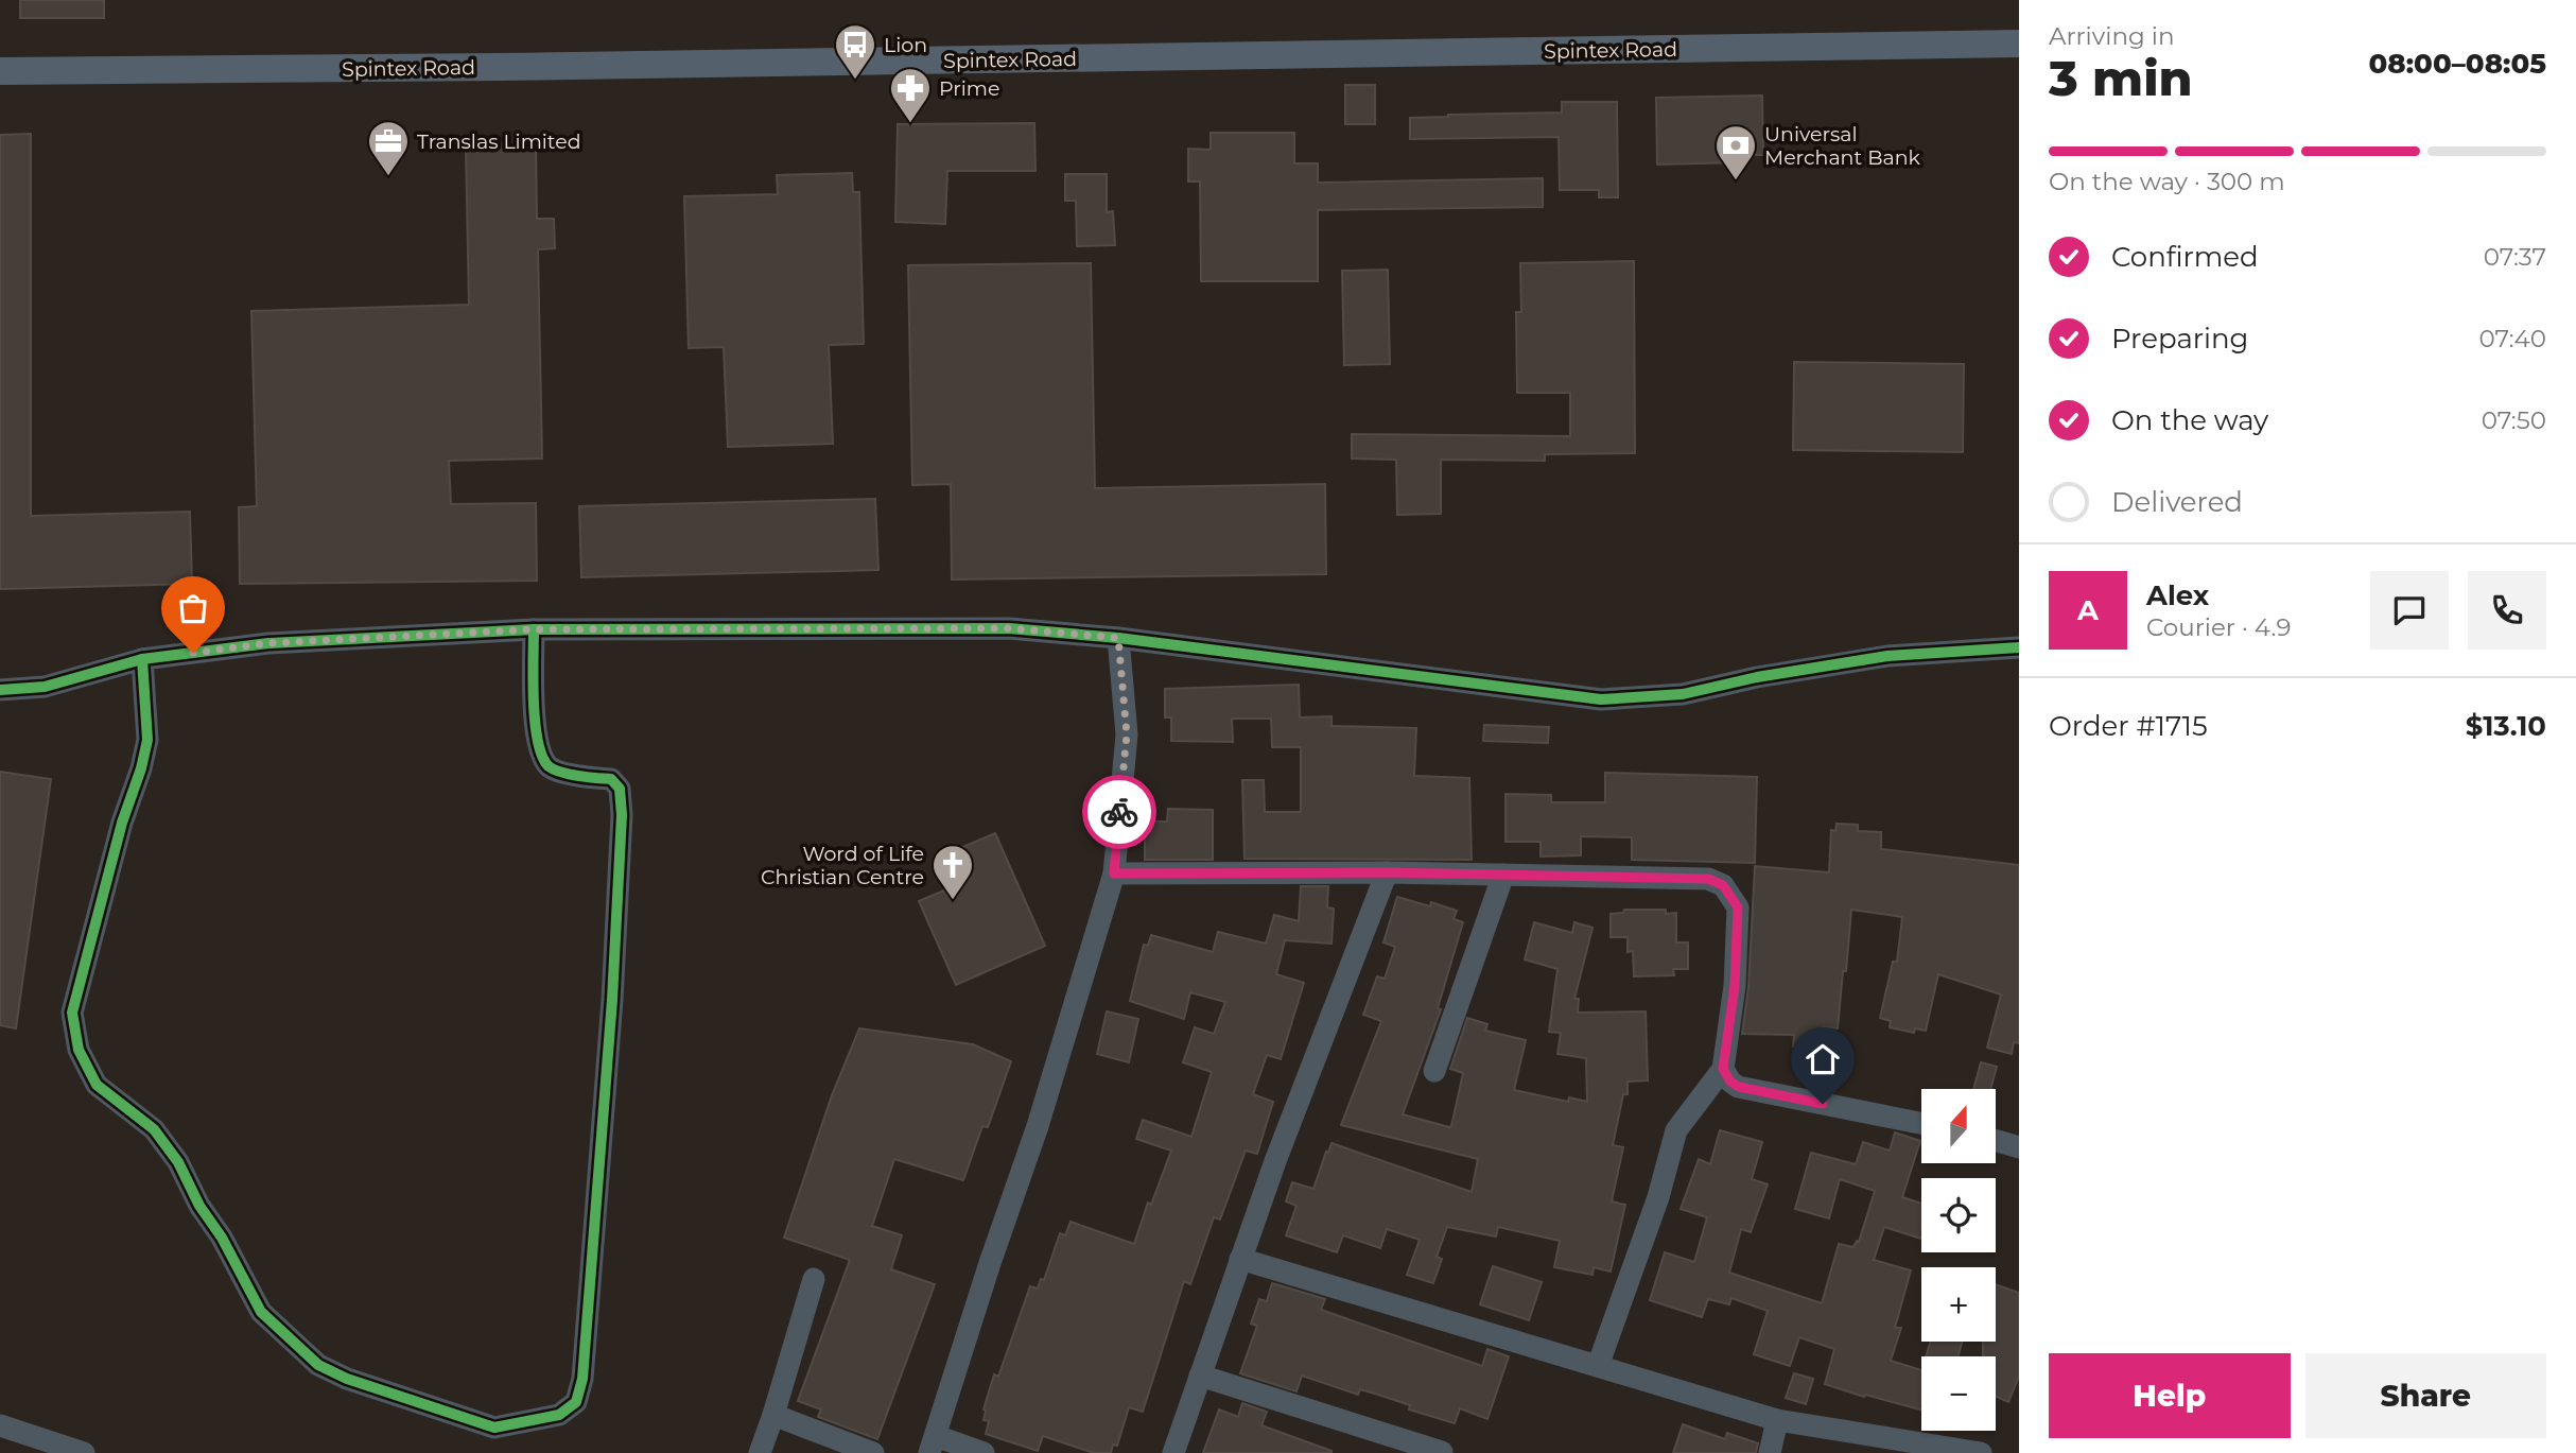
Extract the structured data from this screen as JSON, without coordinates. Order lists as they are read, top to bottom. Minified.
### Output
{"streets":{"main road":["Spintex Road"]},"places":{"bus stop":["Lion"],"pharmacy":["Prime"],"office":["Translas Limited"],"bank":["Universal Merchant Bank"],"church":["Word of Life Christian Centre"]},"north":"top","page":{"heading":["3 min","Arriving in","08:00–08:05"],"panel":["Alex","Courier · 4.9","Order #1715","$13.10"],"bar":"On the way · 300 m","list":[["Confirmed","07:37"],["Preparing","07:40"],["On the way","07:50"],"Delivered"],"round":"A","map_buttons":["+","−"],"buttons":["Help","Share"]}}
